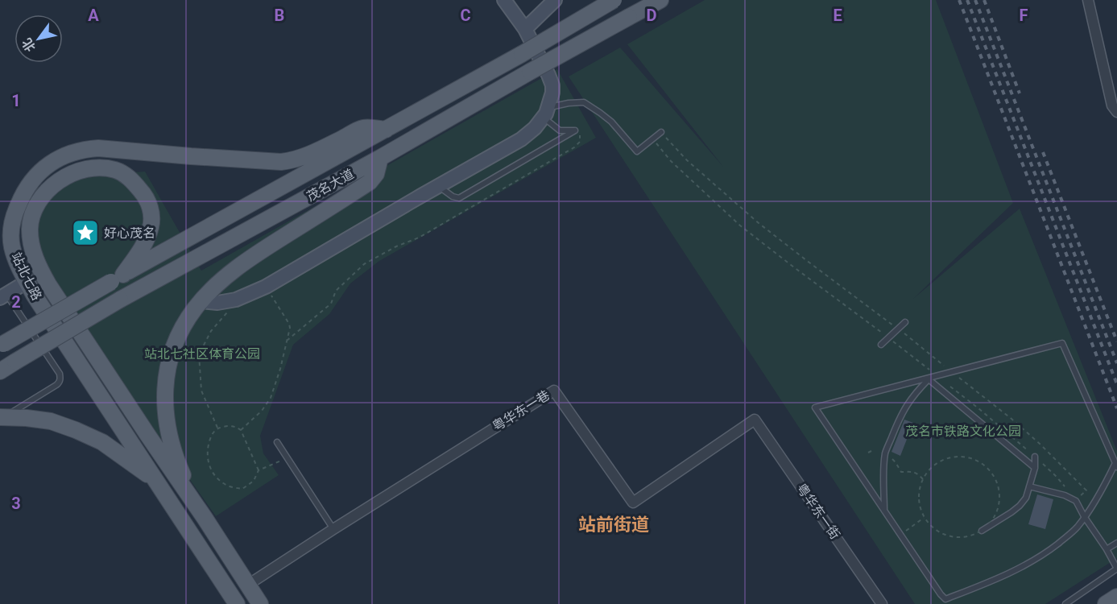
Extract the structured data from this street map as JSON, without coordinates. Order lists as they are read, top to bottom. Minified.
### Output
{"streets":{"main road":["茂名大道","站北七路"],"street":["粤华东一巷","粤华东一街"]},"crossings":[["茂名大道","站北七路"],["站北七路","粤华东一巷"],["粤华东一巷","粤华东一街"]],"districts":["站前街道"],"parks":["站北七社区体育公园","茂名市铁路文化公园"],"places":{"place":["好心茂名"]},"north":"bottom left","grid":{"columns":["A","B","C","D","E","F"],"rows":["1","2","3"]}}
